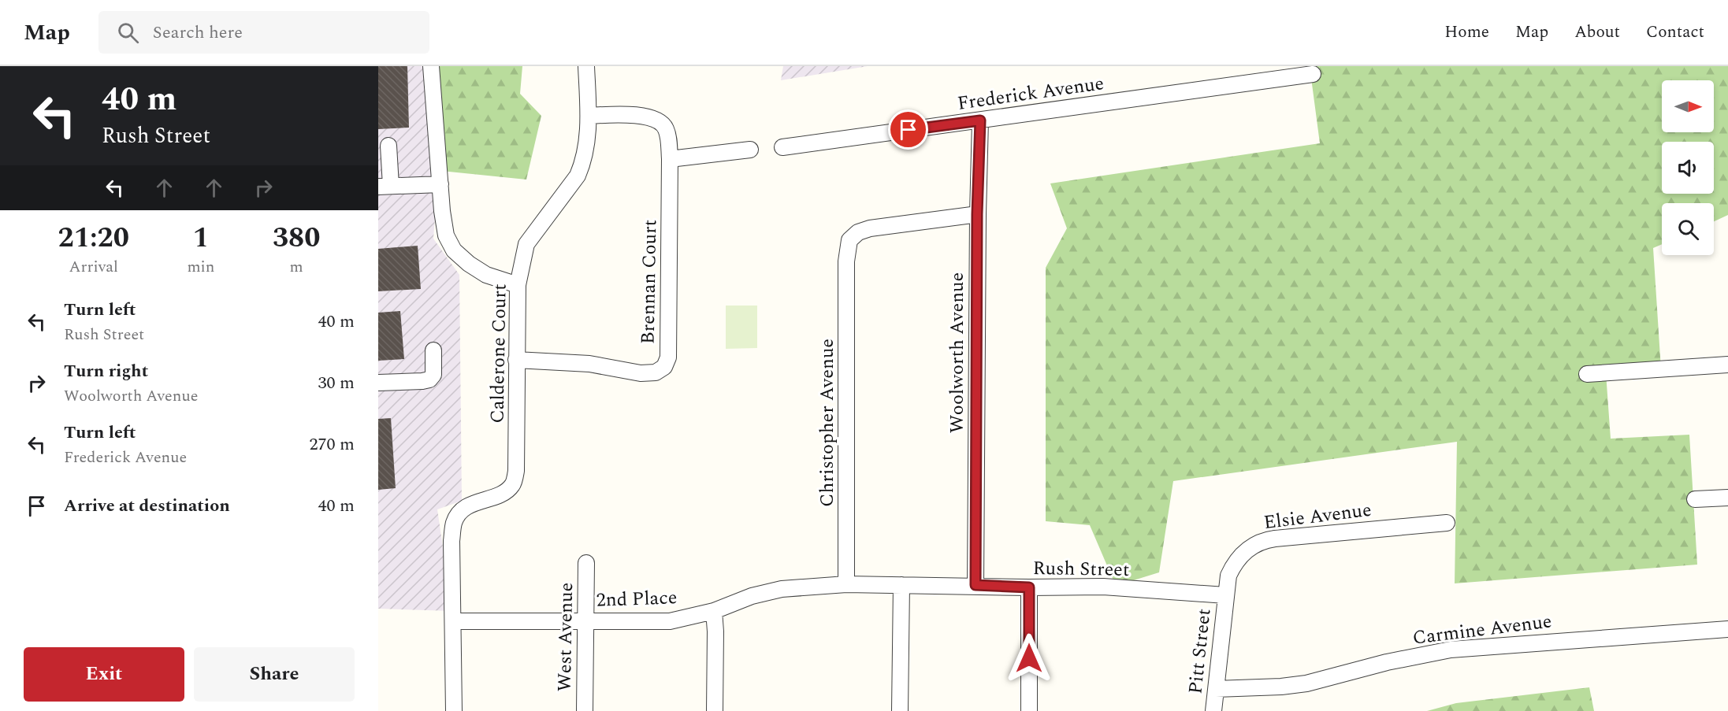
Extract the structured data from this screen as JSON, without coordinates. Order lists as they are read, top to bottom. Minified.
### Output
{"streets":{"street":["Frederick Avenue","Brennan Court","Woolworth Avenue","Calderone Court","Christopher Avenue","Elsie Avenue","Rush Street","2nd Place","Carmine Avenue","West Avenue","Pitt Street"]},"crossings":[["Frederick Avenue","Woolworth Avenue"],["Brennan Court","Calderone Court"],["Woolworth Avenue","Christopher Avenue"],["Woolworth Avenue","Rush Street"],["Calderone Court","2nd Place"],["Christopher Avenue","2nd Place"],["Elsie Avenue","Rush Street"],["Elsie Avenue","Pitt Street"],["Rush Street","2nd Place"],["Rush Street","Pitt Street"],["2nd Place","West Avenue"],["Carmine Avenue","Pitt Street"]],"north":"right","page":{"header":"Map","search":"Search here","nav":["Home","Map","About","Contact"],"turn":["40 m","Rush Street"],"eta":["21:20","Arrival","1","min","380","m"],"list":[{"name":"Turn left","note":"Rush Street","value":"40 m"},{"name":"Turn right","note":"Woolworth Avenue","value":"30 m"},{"name":"Turn left","note":"Frederick Avenue","value":"270 m"},{"name":"Arrive at destination","value":"40 m"}],"buttons":["Exit","Share"]}}
